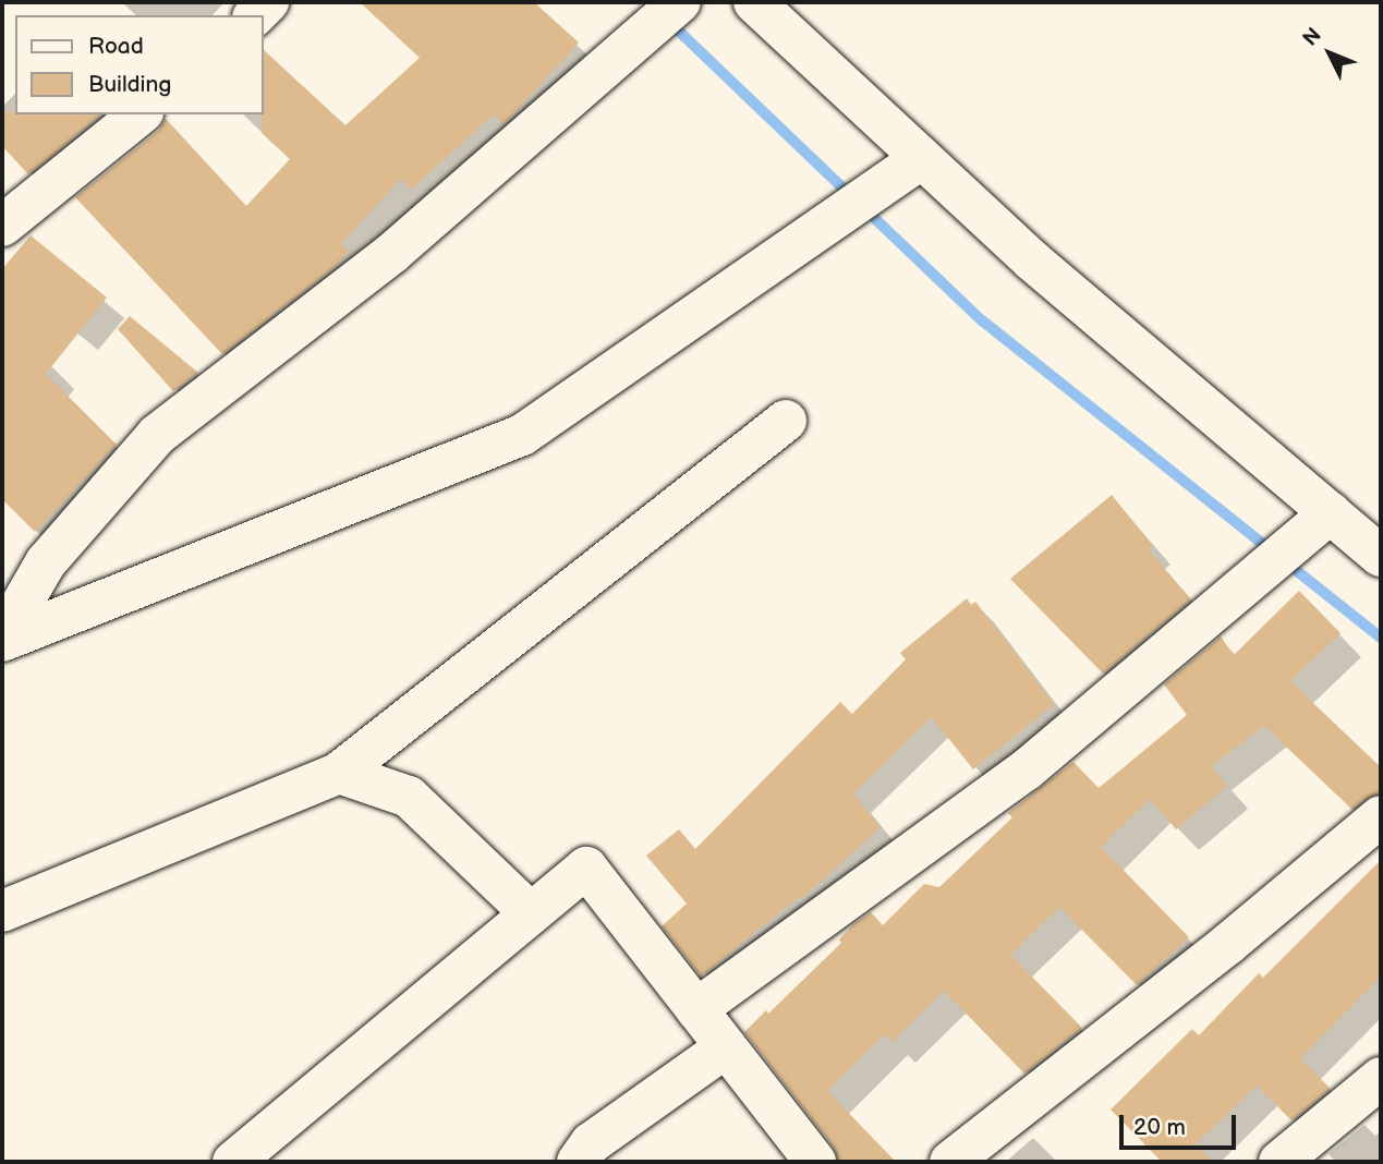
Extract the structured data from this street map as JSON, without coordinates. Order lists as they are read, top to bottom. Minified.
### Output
{"legend":["Road","Building"],"scale_bar":"20 m","north":"top left"}
